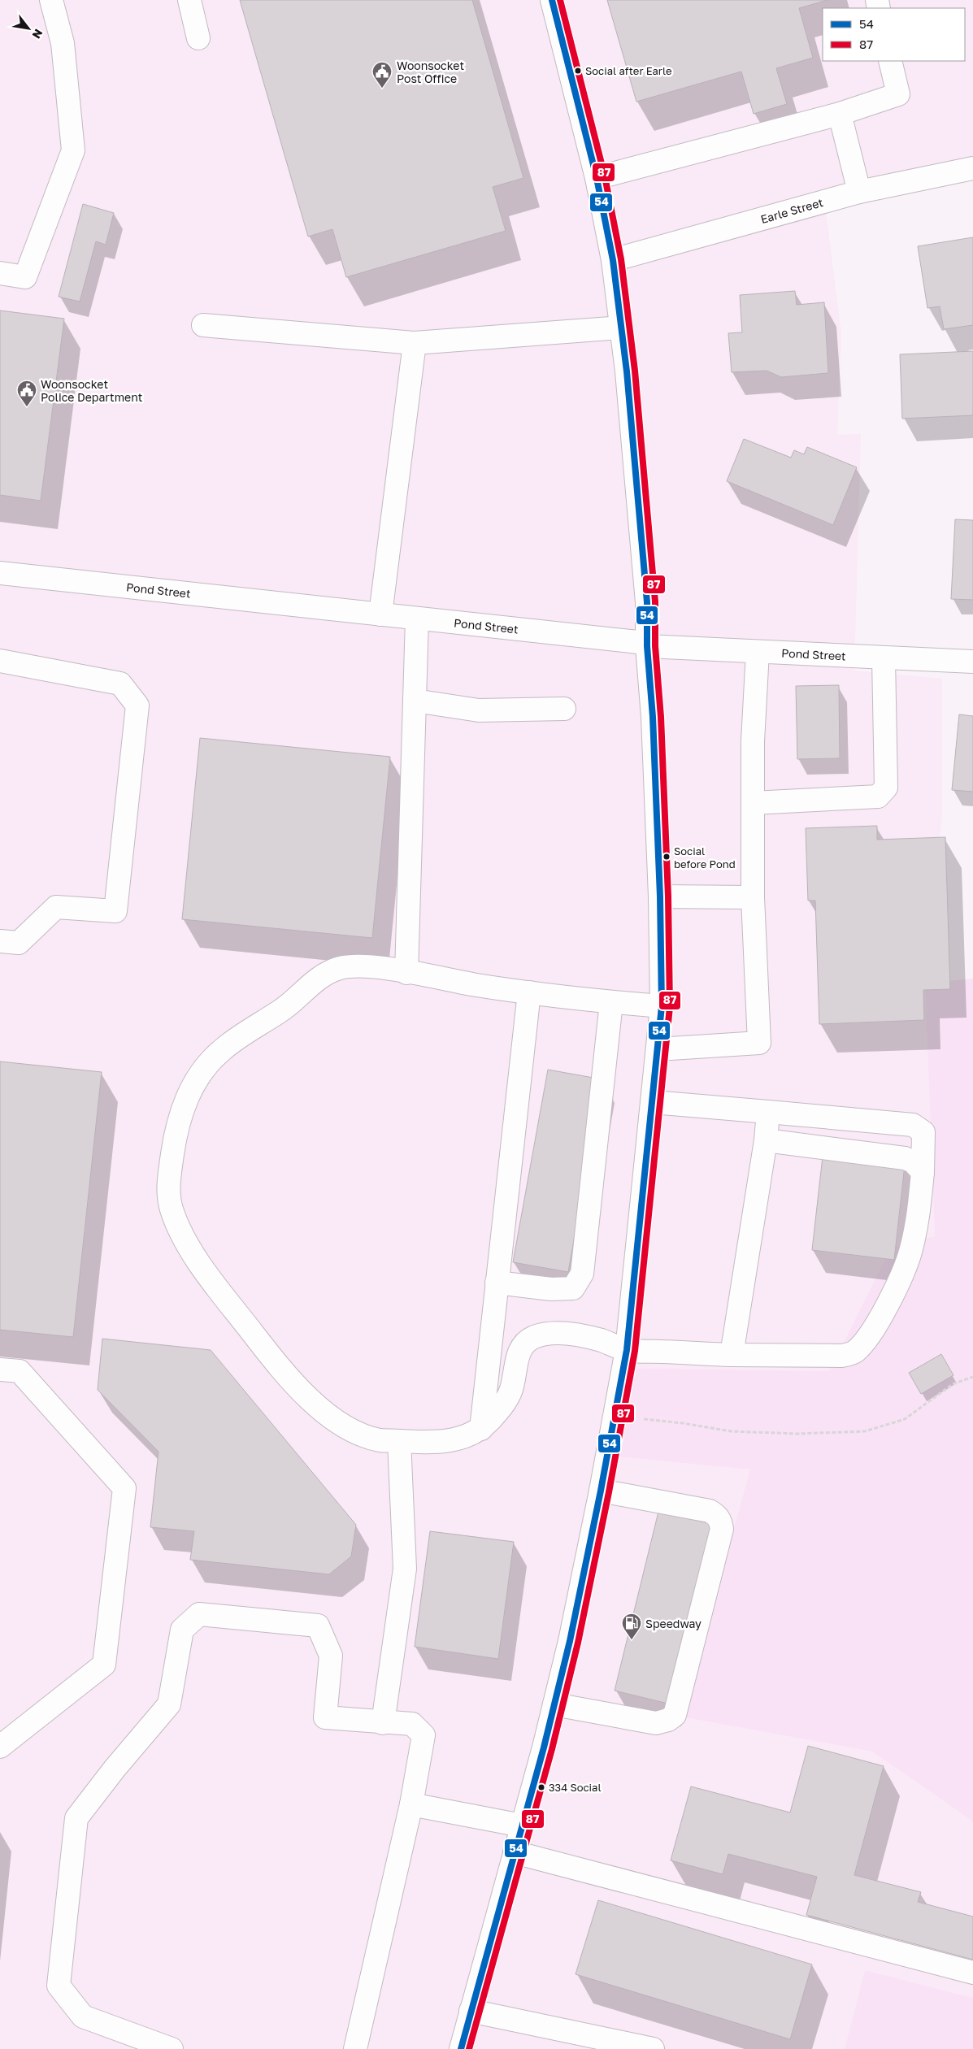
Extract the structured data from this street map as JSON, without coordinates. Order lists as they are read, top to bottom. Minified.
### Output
{"streets":{"main road":["Earle Street","Pond Street"]},"places":{"other":["Social after Earle","Social before Pond","334 Social"],"public building":["Woonsocket Post Office","Woonsocket Police Department"],"fuel station":["Speedway"]},"lines":["transit line 54","transit line 87"],"legend":["54","87"],"north":"bottom right"}
